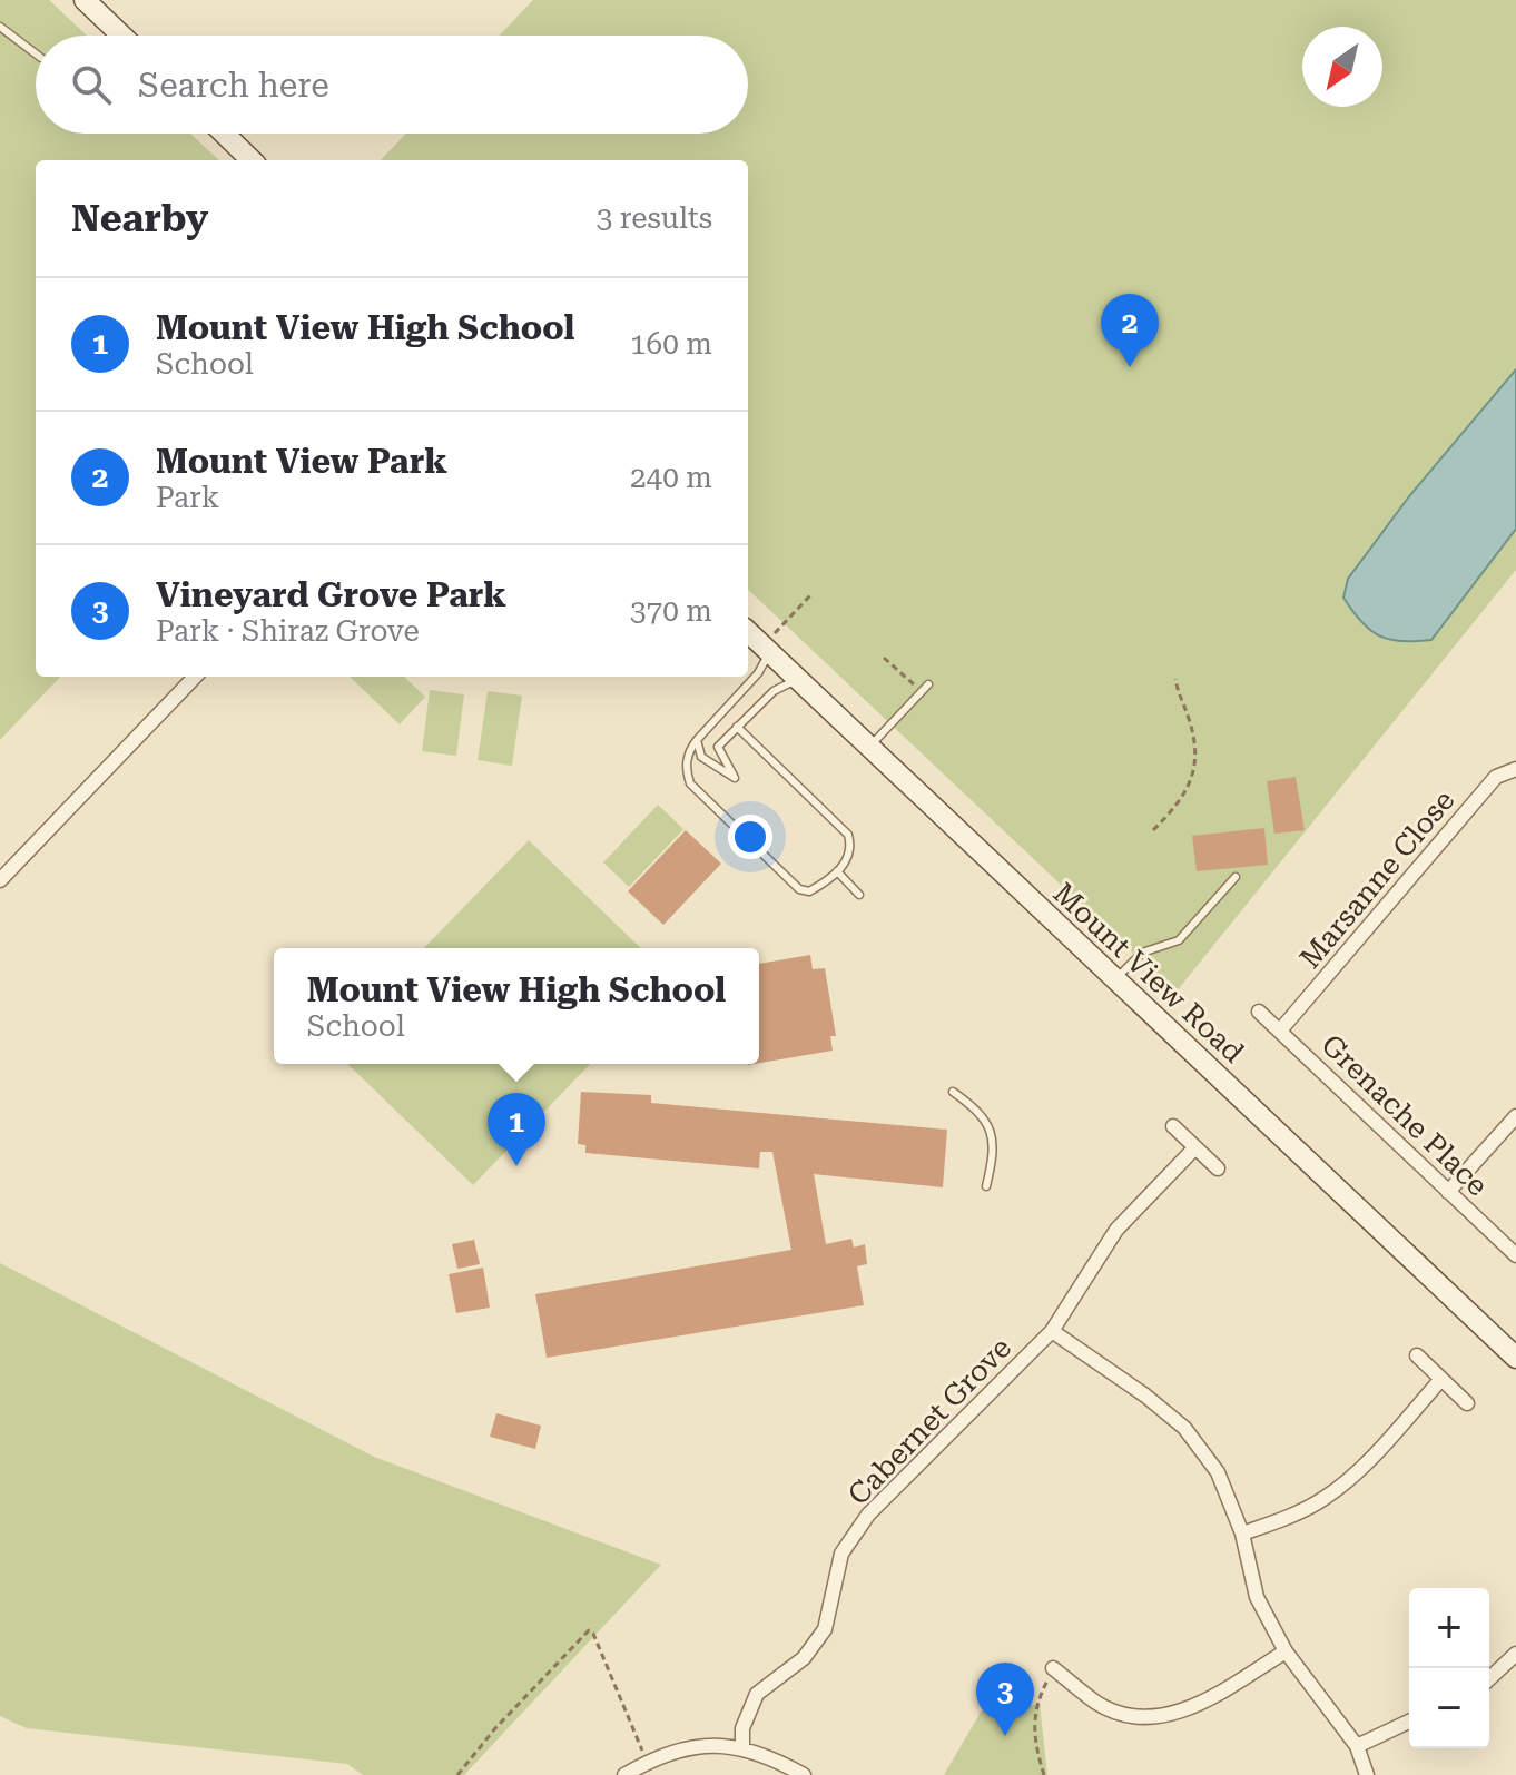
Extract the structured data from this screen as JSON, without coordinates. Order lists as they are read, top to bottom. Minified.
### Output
{"streets":{"main road":["Mount View Road"],"street":["Marsanne Close","Grenache Place","Cabernet Grove"]},"crossings":[["Marsanne Close","Grenache Place"]],"north":"bottom left","page":{"search":"Search here","heading":["Nearby","3 results"],"list":[{"mark":"1","name":"Mount View High School","note":"School","value":"160 m"},{"mark":"2","name":"Mount View Park","note":"Park","value":"240 m"},{"mark":"3","name":"Vineyard Grove Park","note":"Park · Shiraz Grove","value":"370 m"}],"pins":["2","1","3"],"popup":["Mount View High School","School"],"map_buttons":["+","−"]}}
